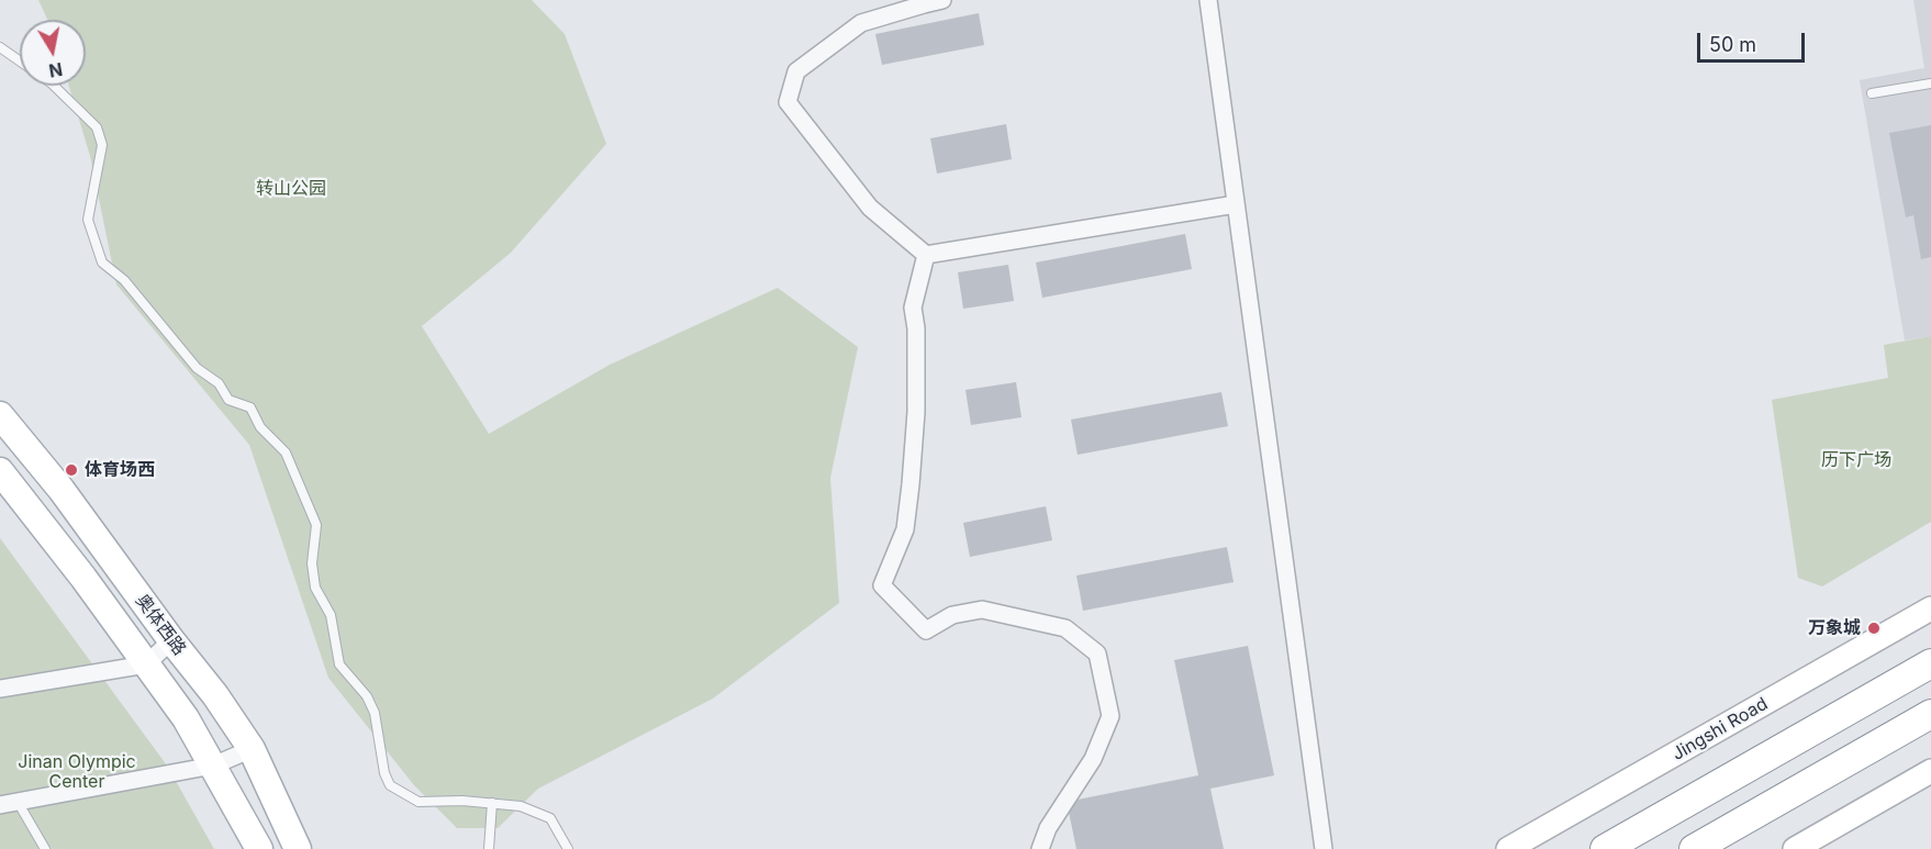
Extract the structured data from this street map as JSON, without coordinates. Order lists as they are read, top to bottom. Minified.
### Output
{"streets":{"main road":["奥体西路","Jingshi Road"]},"parks":["转山公园","历下广场","Jinan Olympic Center"],"places":["体育场西","万象城"],"scale_bar":"50 m","north":"bottom"}
